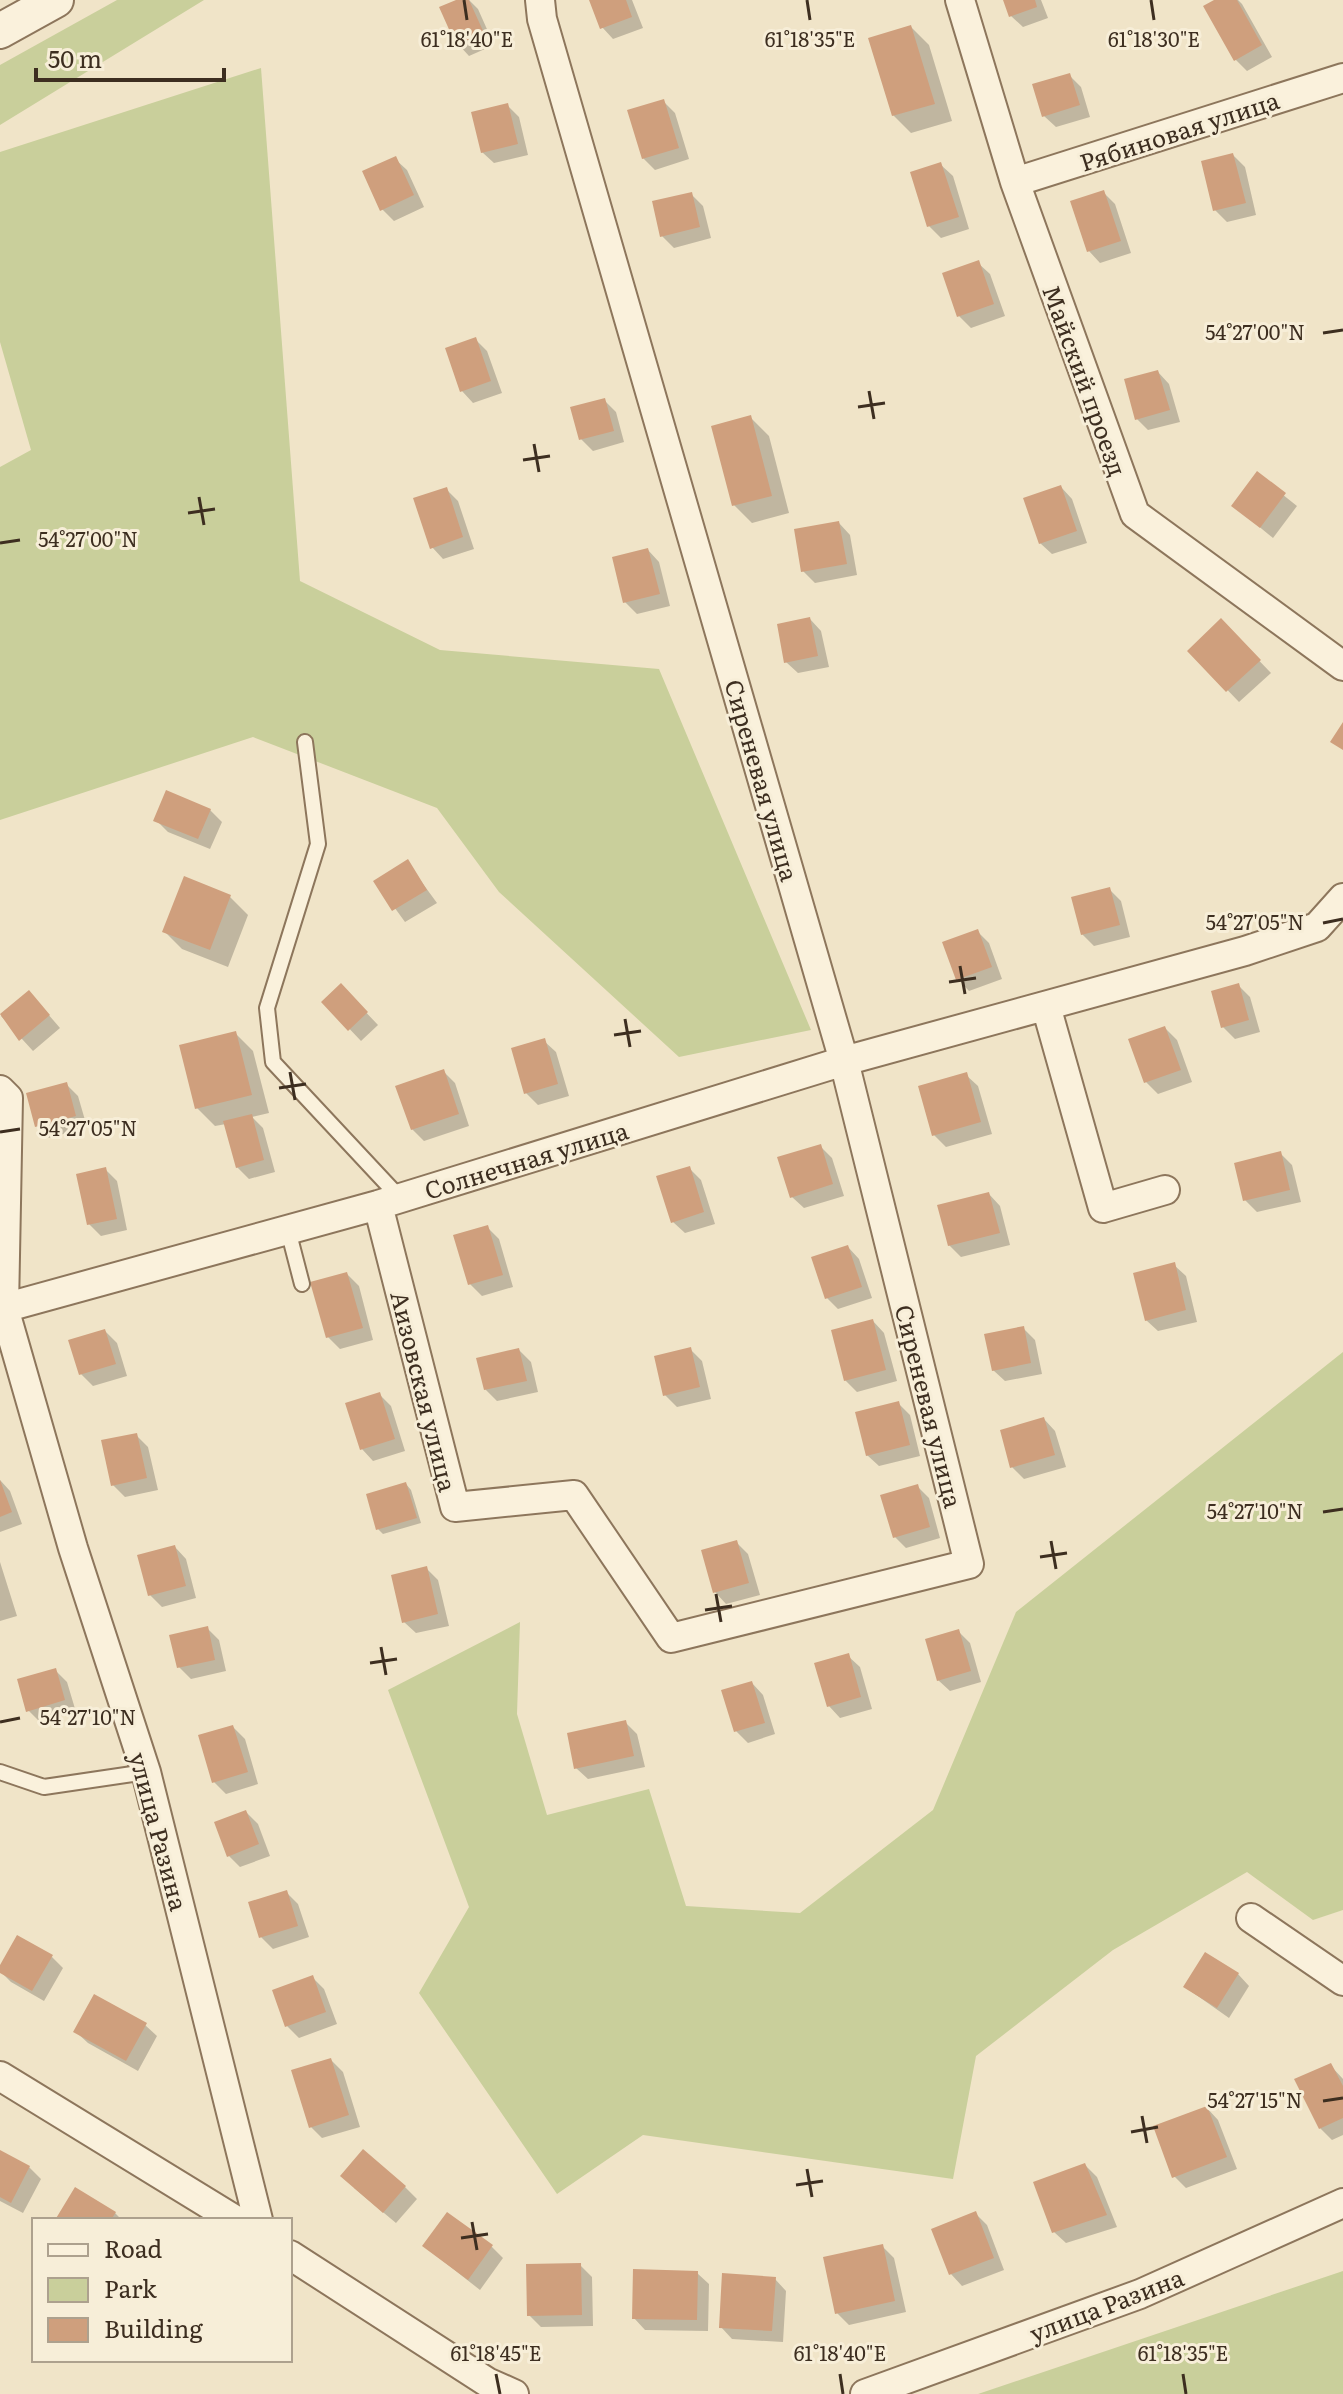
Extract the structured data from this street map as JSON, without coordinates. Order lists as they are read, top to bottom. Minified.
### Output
{"streets":{"street":["Рябиновая улица","Майский проезд","Сиреневая улица","Солнечная улица","Аизовская улица","улица Разина"]},"crossings":[["Рябиновая улица","Майский проезд"],["Сиреневая улица","Солнечная улица"],["Сиреневая улица","Аизовская улица"],["Солнечная улица","Аизовская улица"],["Солнечная улица","улица Разина"]],"legend":["Road","Park","Building"],"scale_bar":"50 m","coordinates":["61°18'40\"E","61°18'35\"E","61°18'30\"E","54°27'00\"N","54°27'05\"N","54°27'10\"N","54°27'15\"N","61°18'45\"E"]}
